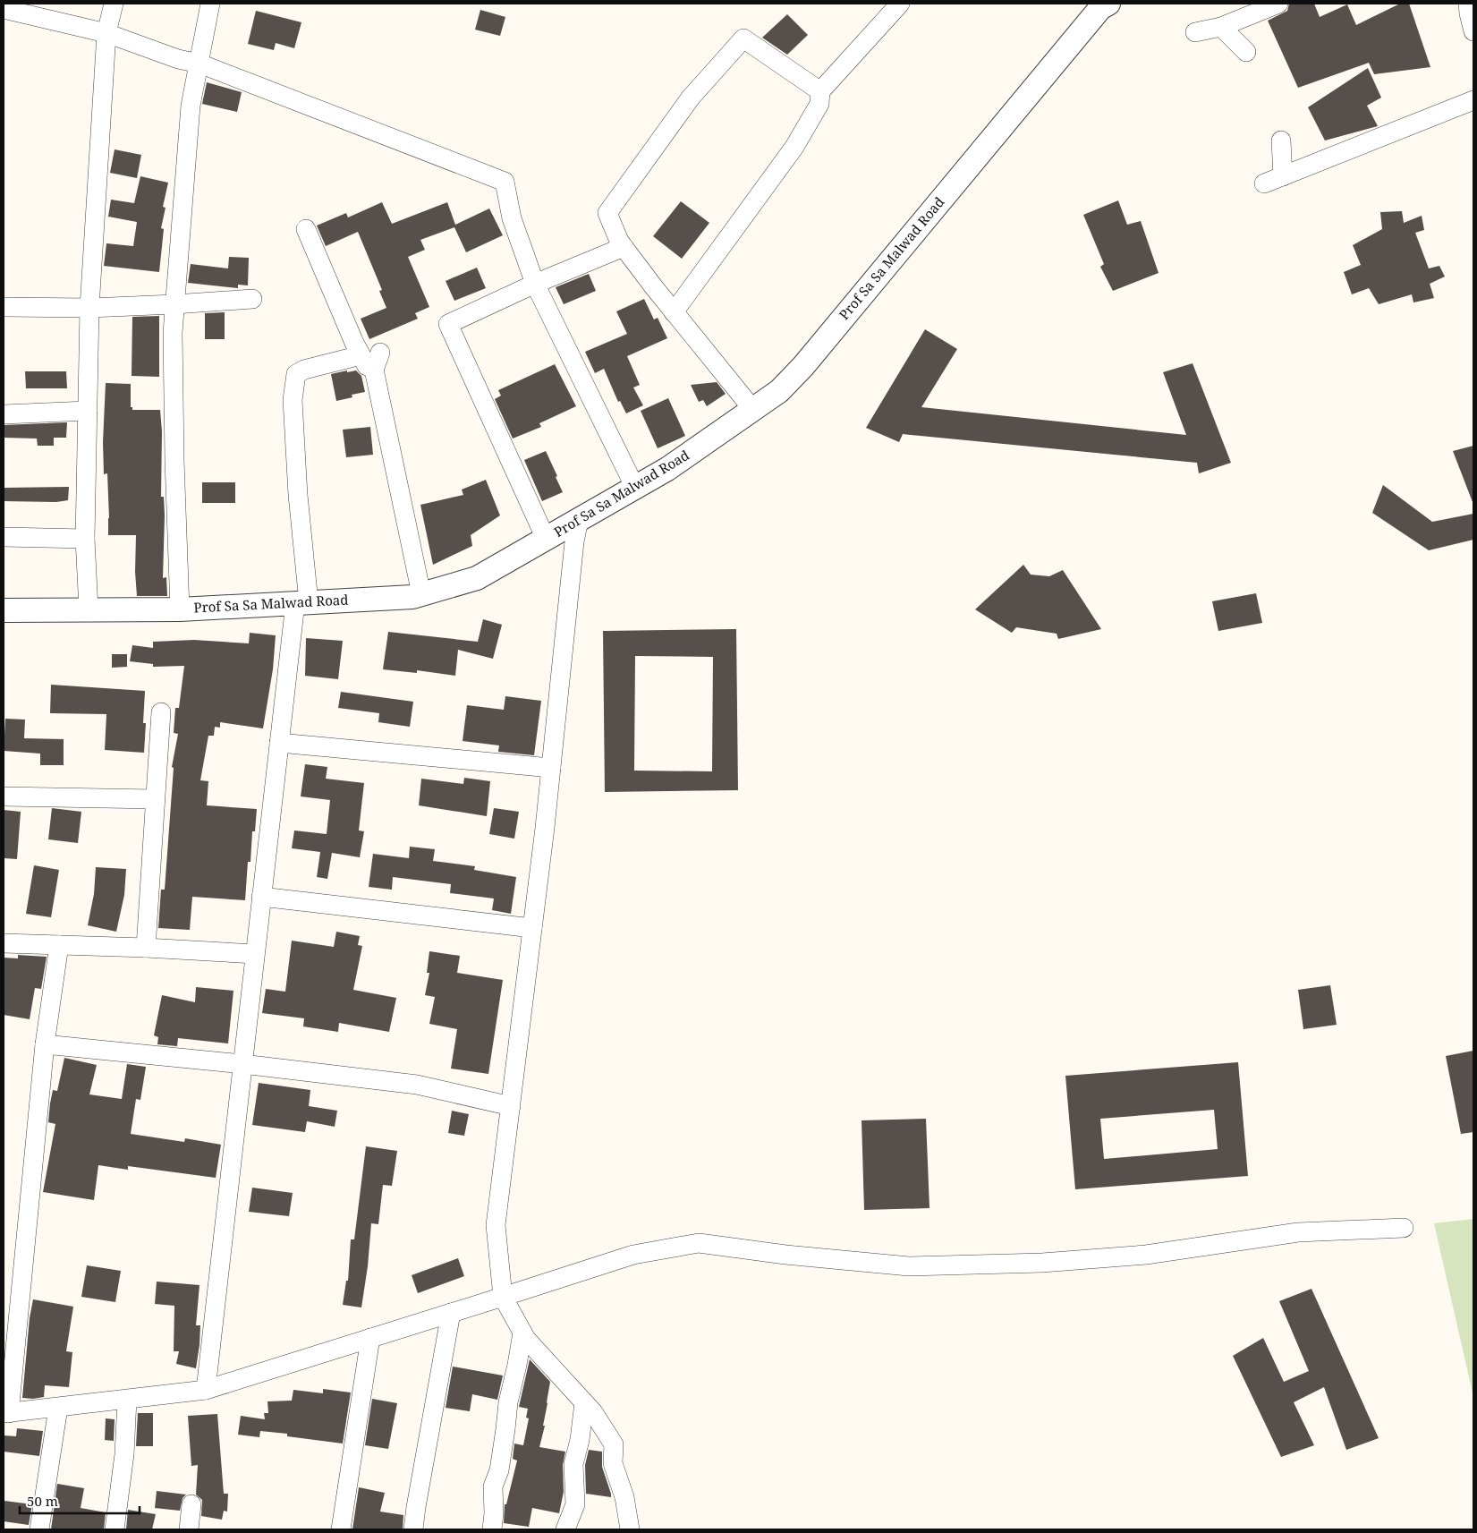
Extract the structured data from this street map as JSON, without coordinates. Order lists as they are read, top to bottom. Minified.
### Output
{"streets":{"street":["Prof Sa Sa Malwad Road"]},"scale_bar":"50 m"}
